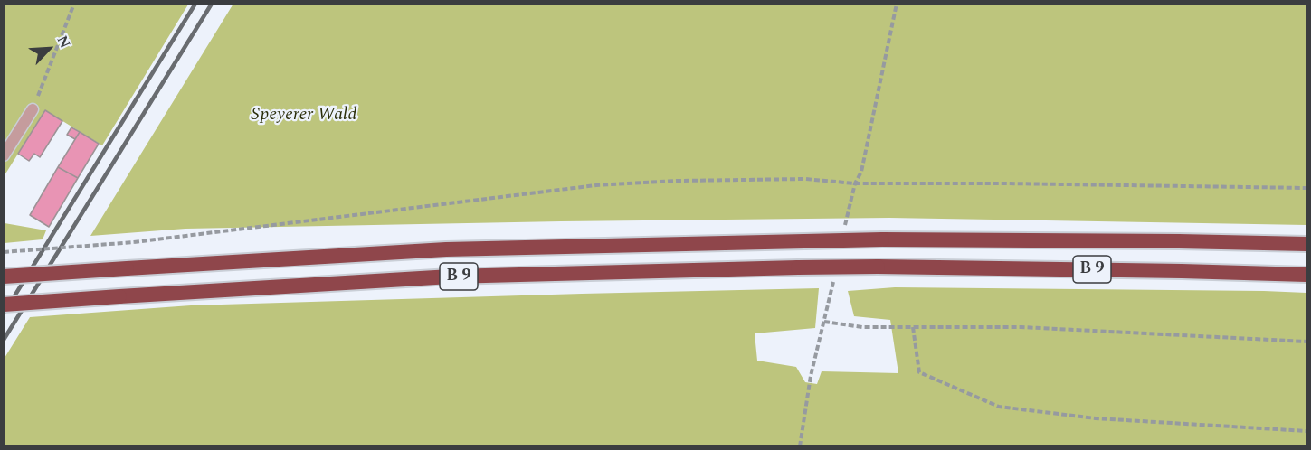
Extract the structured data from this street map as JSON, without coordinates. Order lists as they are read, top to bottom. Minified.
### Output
{"streets":{"highway":["B 9"]},"parks":["Speyerer Wald"],"north":"top right"}
